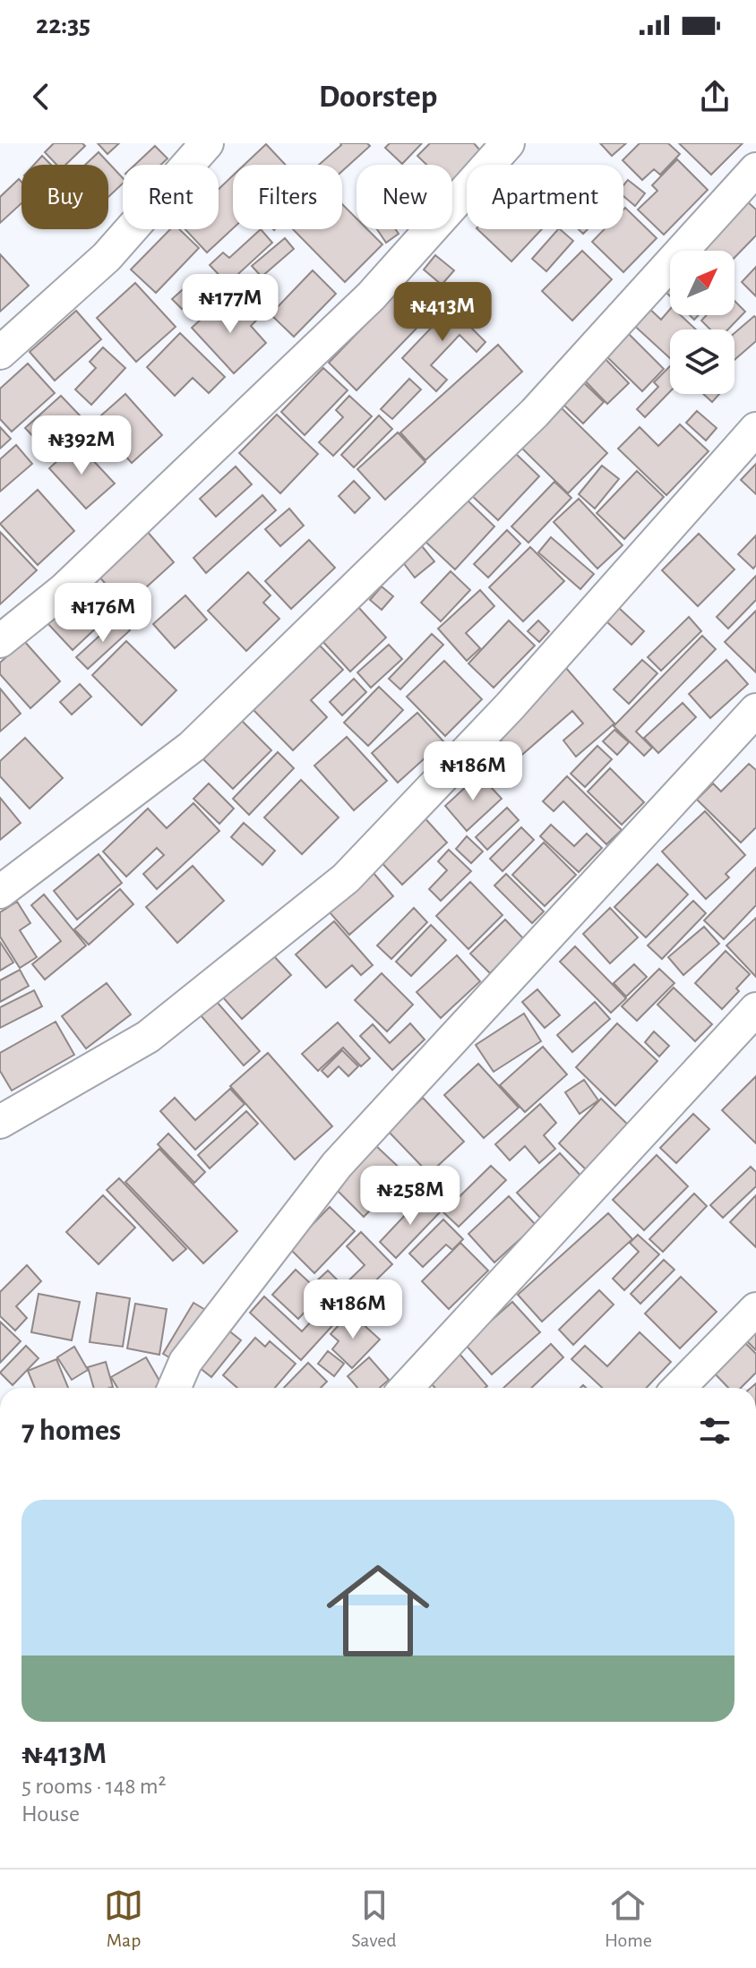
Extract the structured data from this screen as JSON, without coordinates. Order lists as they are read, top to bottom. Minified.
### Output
{"north":"top right","page":{"status":"22:35","header":"Doorstep","chip":["Buy","Rent","Filters","New","Apartment"],"price":["₦177M","₦413M","₦392M","₦176M","₦186M","₦258M","₦186M"],"heading":"7 homes","list":[{"name":"₦413M","note":"5 rooms · 148 m² · House"}],"tabs":["Map","Saved","Home"]}}
